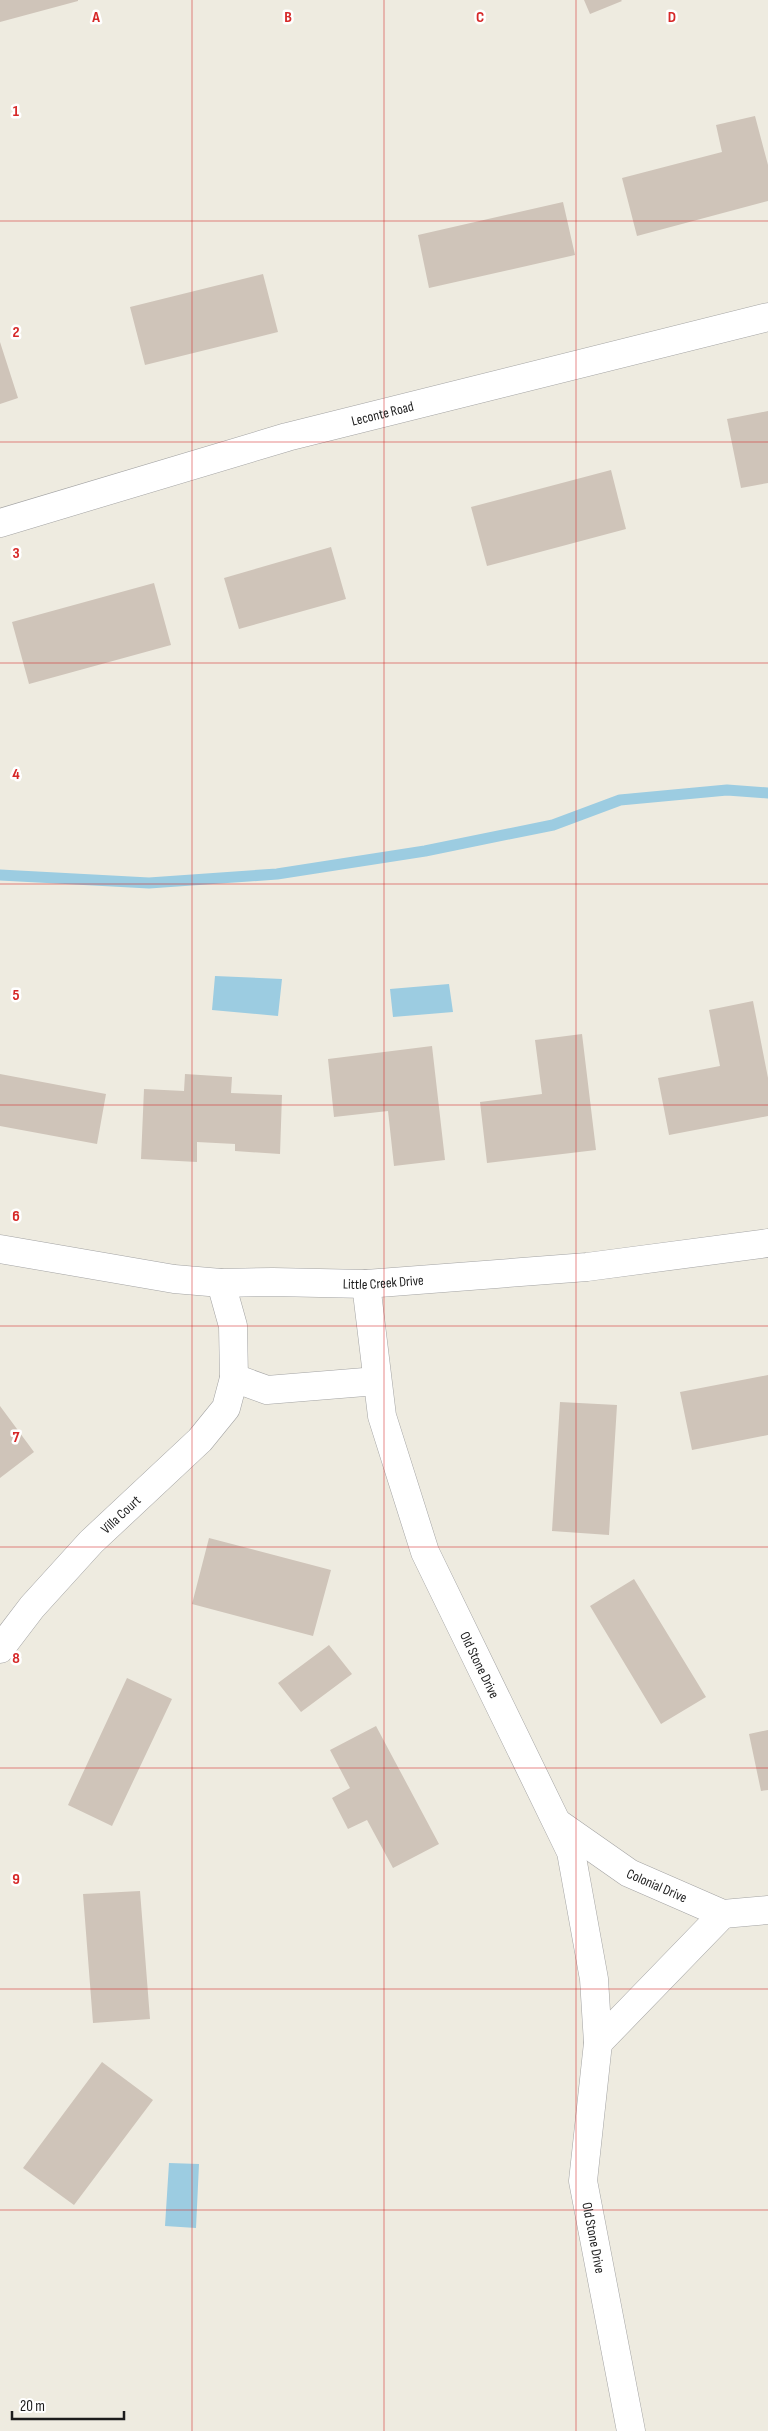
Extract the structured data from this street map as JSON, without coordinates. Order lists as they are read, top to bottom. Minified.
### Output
{"streets":{"street":["Leconte Road","Little Creek Drive","Villa Court","Old Stone Drive","Colonial Drive"]},"crossings":[["Little Creek Drive","Villa Court"],["Little Creek Drive","Old Stone Drive"],["Old Stone Drive","Colonial Drive"]],"scale_bar":"20 m","grid":{"columns":["A","B","C","D"],"rows":["1","2","3","4","5","6","7","8","9"]}}
